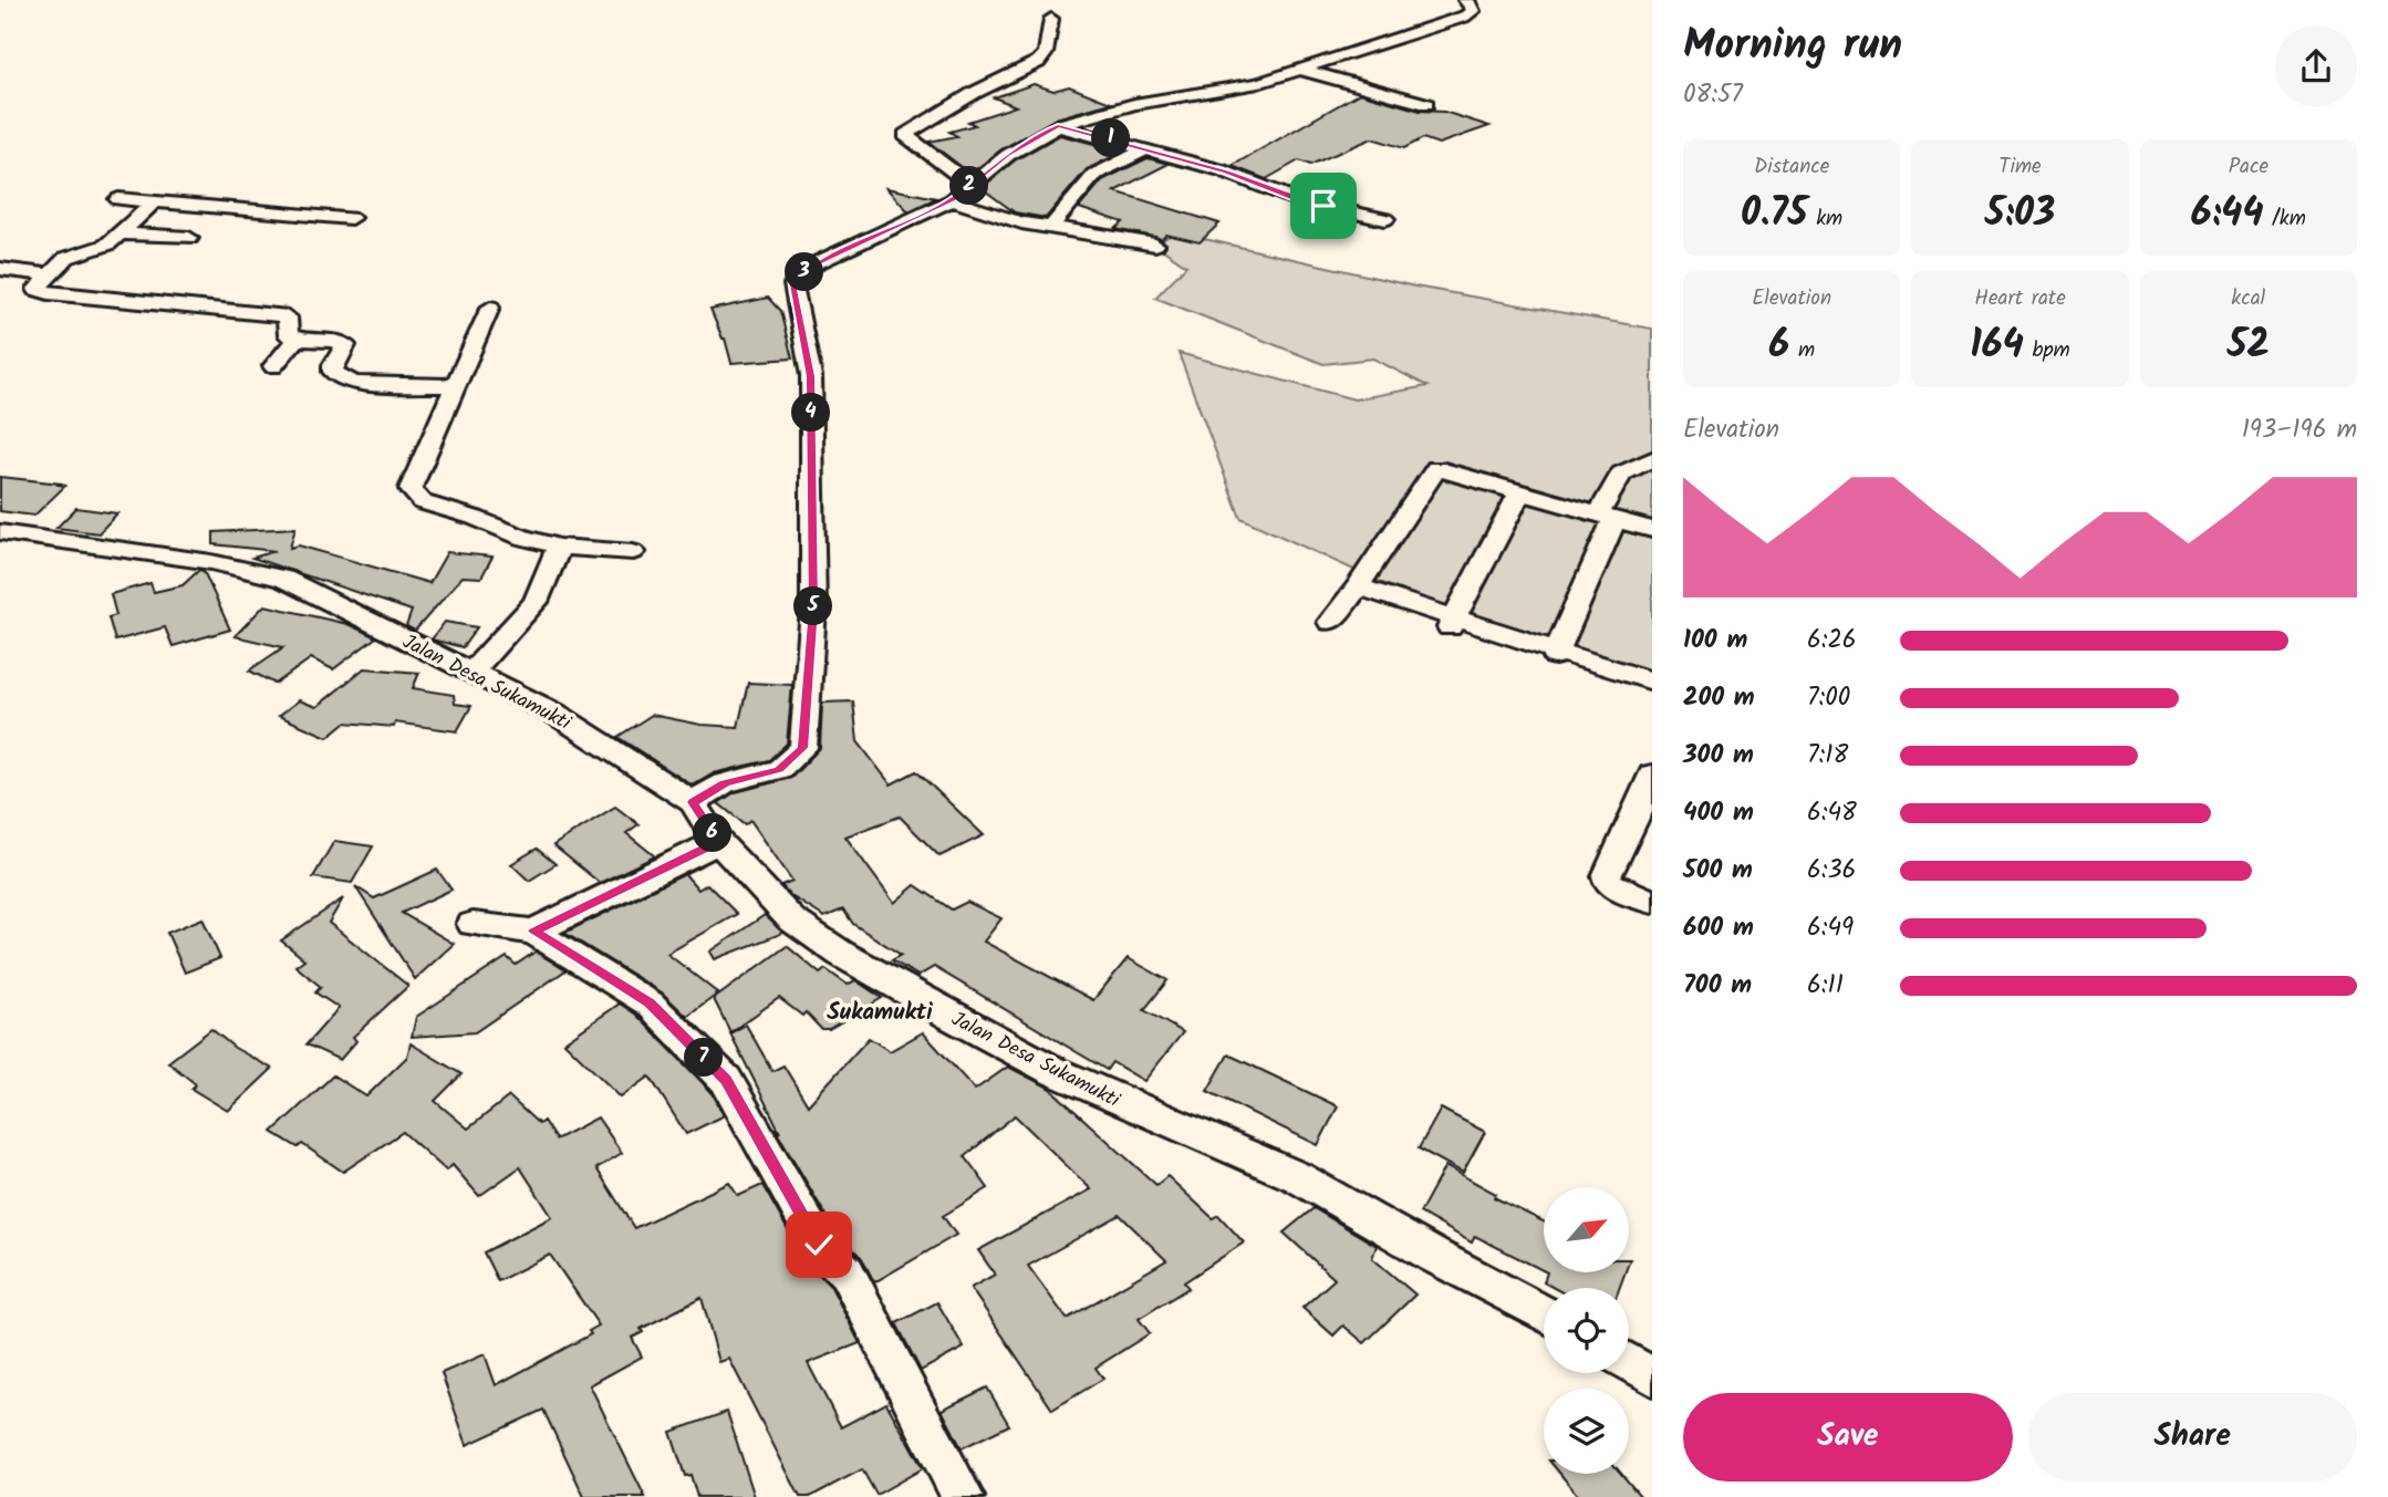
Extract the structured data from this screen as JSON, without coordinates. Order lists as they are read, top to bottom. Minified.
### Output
{"streets":{"street":["Jalan Desa Sukamukti"]},"districts":["Sukamukti"],"north":"top right","page":{"heading":["Morning run","08:57"],"pins":["1","2","3","4","5","6","7"],"stats":[["Distance","0.75 km"],["Time","5:03"],["Pace","6:44 /km"],["Elevation","6 m"],["Heart rate","164 bpm"],["kcal","52"]],"chart":["Elevation","193–196 m"],"list":[{"name":"100 m","note":"6:26"},{"name":"200 m","note":"7:00"},{"name":"300 m","note":"7:18"},{"name":"400 m","note":"6:48"},{"name":"500 m","note":"6:36"},{"name":"600 m","note":"6:49"},{"name":"700 m","note":"6:11"}],"buttons":["Save","Share"]}}
